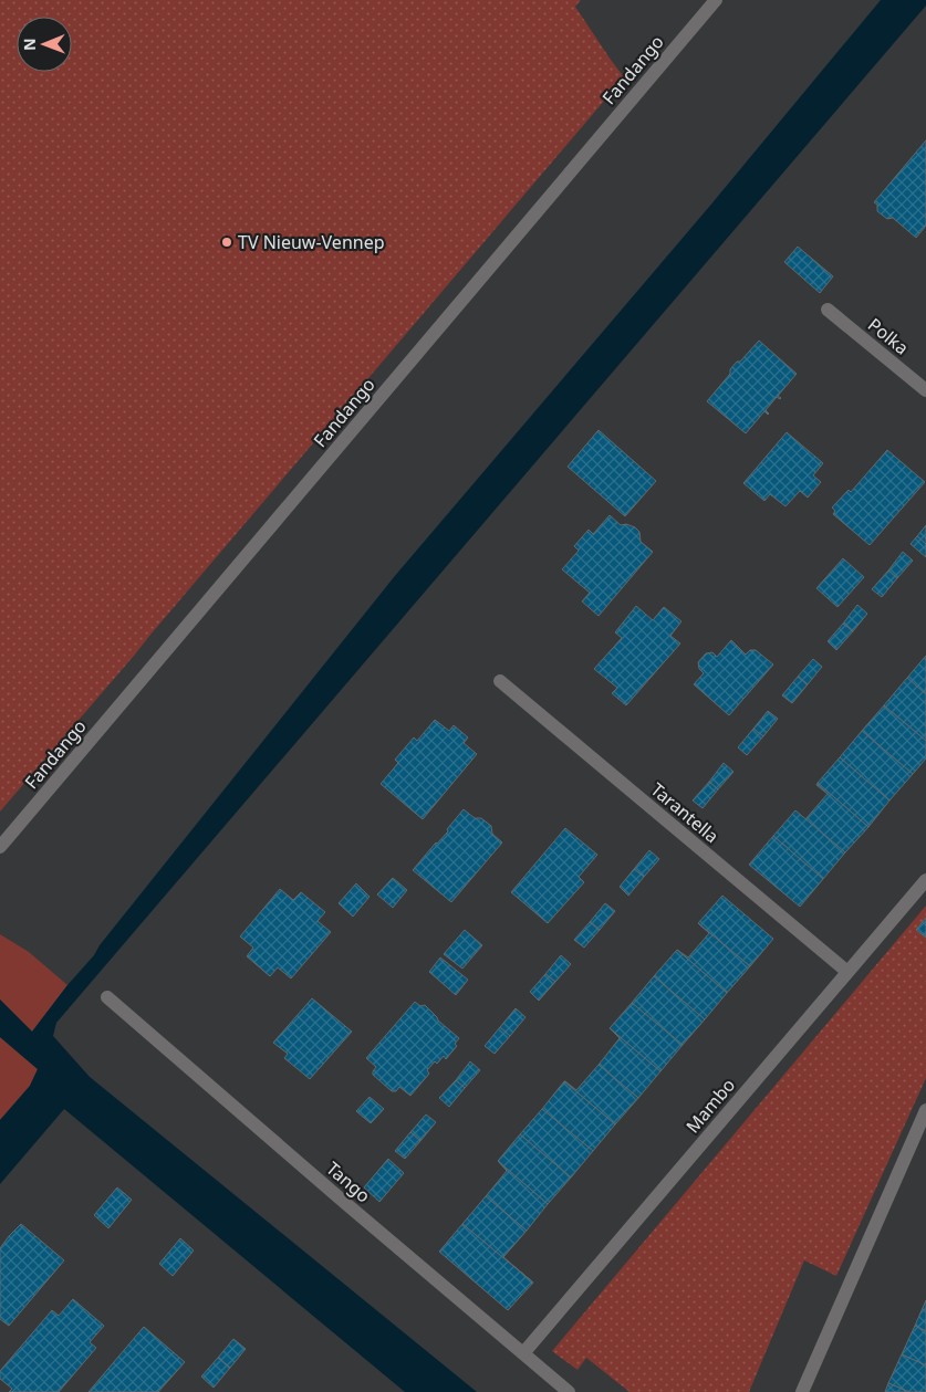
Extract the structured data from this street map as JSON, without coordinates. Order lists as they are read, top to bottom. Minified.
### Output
{"streets":{"street":["Fandango","Polka","Tarantella","Mambo","Tango"]},"crossings":[["Tarantella","Mambo"],["Mambo","Tango"]],"places":["TV Nieuw-Vennep"],"north":"left"}
